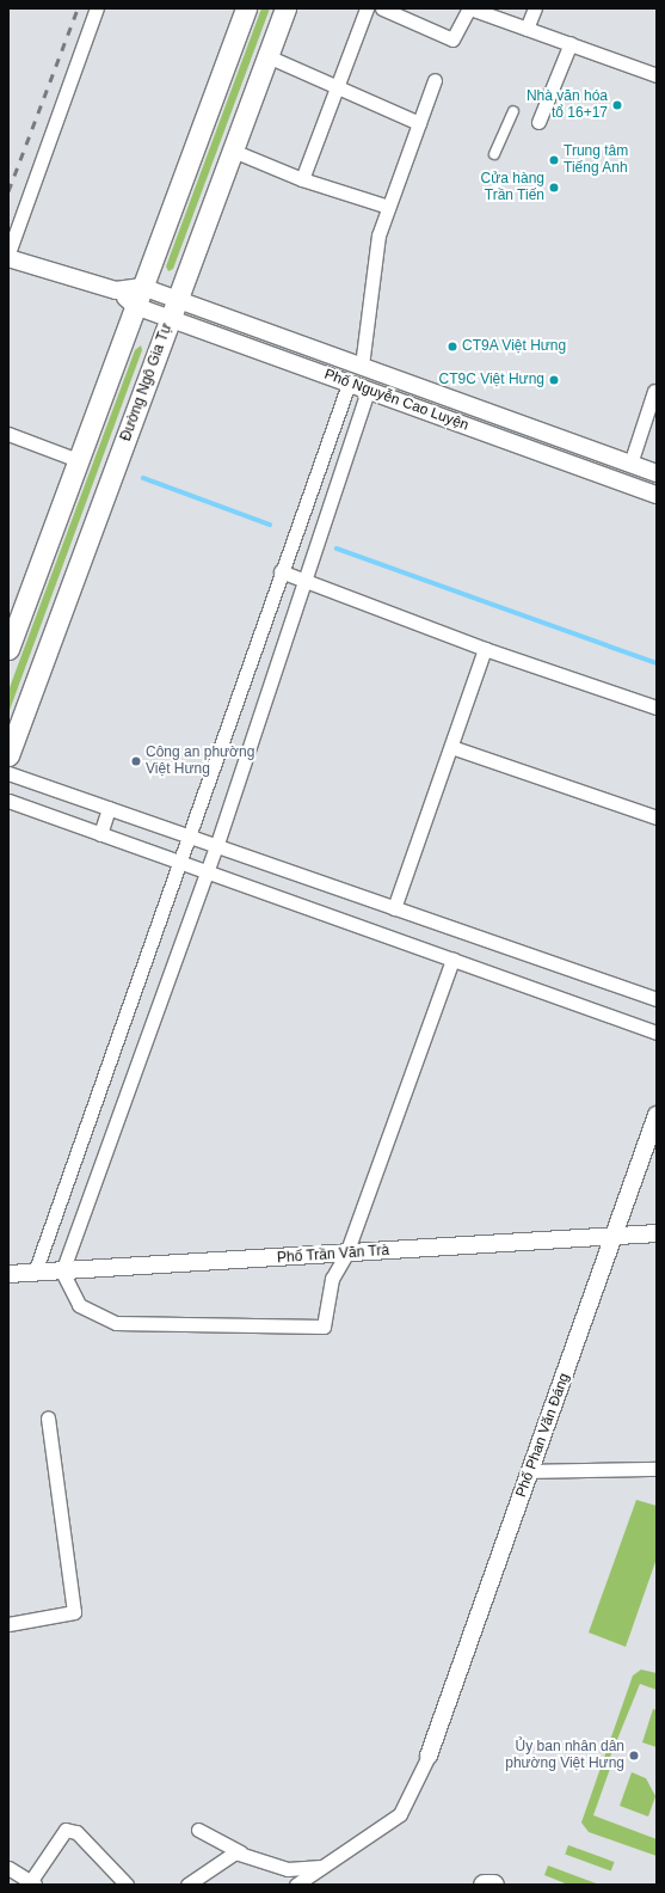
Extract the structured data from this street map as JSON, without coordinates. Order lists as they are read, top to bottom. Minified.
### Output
{"streets":{"main road":["Đường Ngô Gia Tự"],"street":["Phố Nguyễn Cao Luyện","Phố Trần Văn Trà","Phố Phan Văn Đáng"]},"crossings":[["Đường Ngô Gia Tự","Phố Nguyễn Cao Luyện"],["Phố Trần Văn Trà","Phố Phan Văn Đáng"]],"places":["Nhà văn hóa tổ 16+17","Trung tâm Tiếng Anh","Cửa hàng Trần Tiến","CT9A Việt Hưng","CT9C Việt Hưng","Công an phường Việt Hưng","Ủy ban nhân dân phường Việt Hưng"]}
